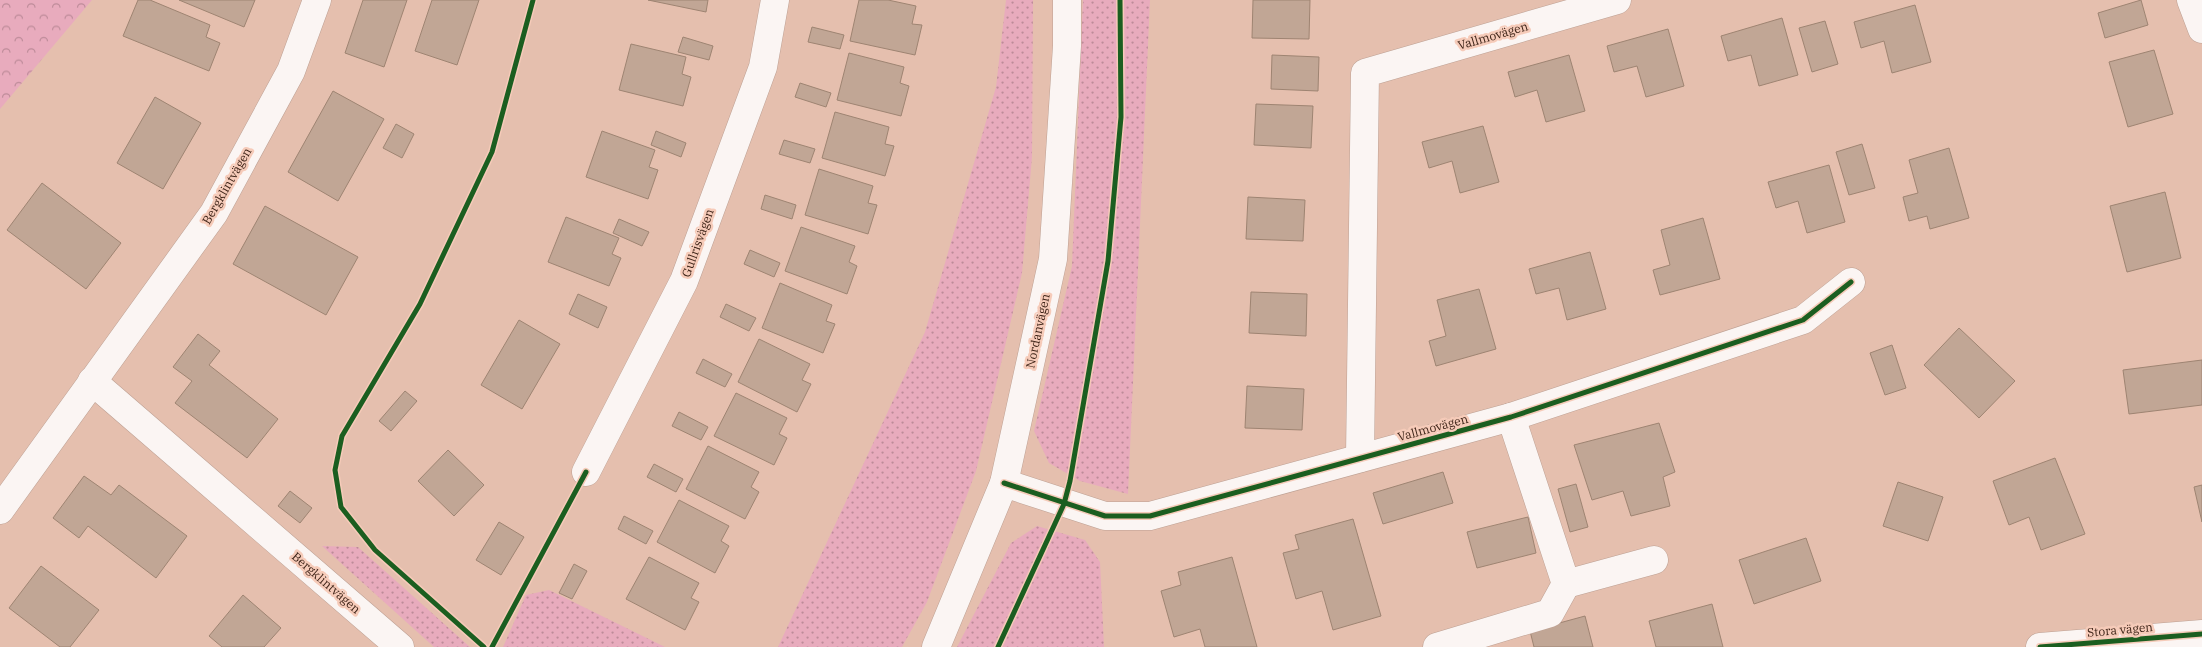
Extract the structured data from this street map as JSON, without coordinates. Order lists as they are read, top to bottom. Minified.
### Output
{"streets":{"street":["Vallmovägen","Bergklintvägen","Gullrisvägen","Nordanvägen","Stora vägen"]},"crossings":[["Vallmovägen","Nordanvägen"]]}
